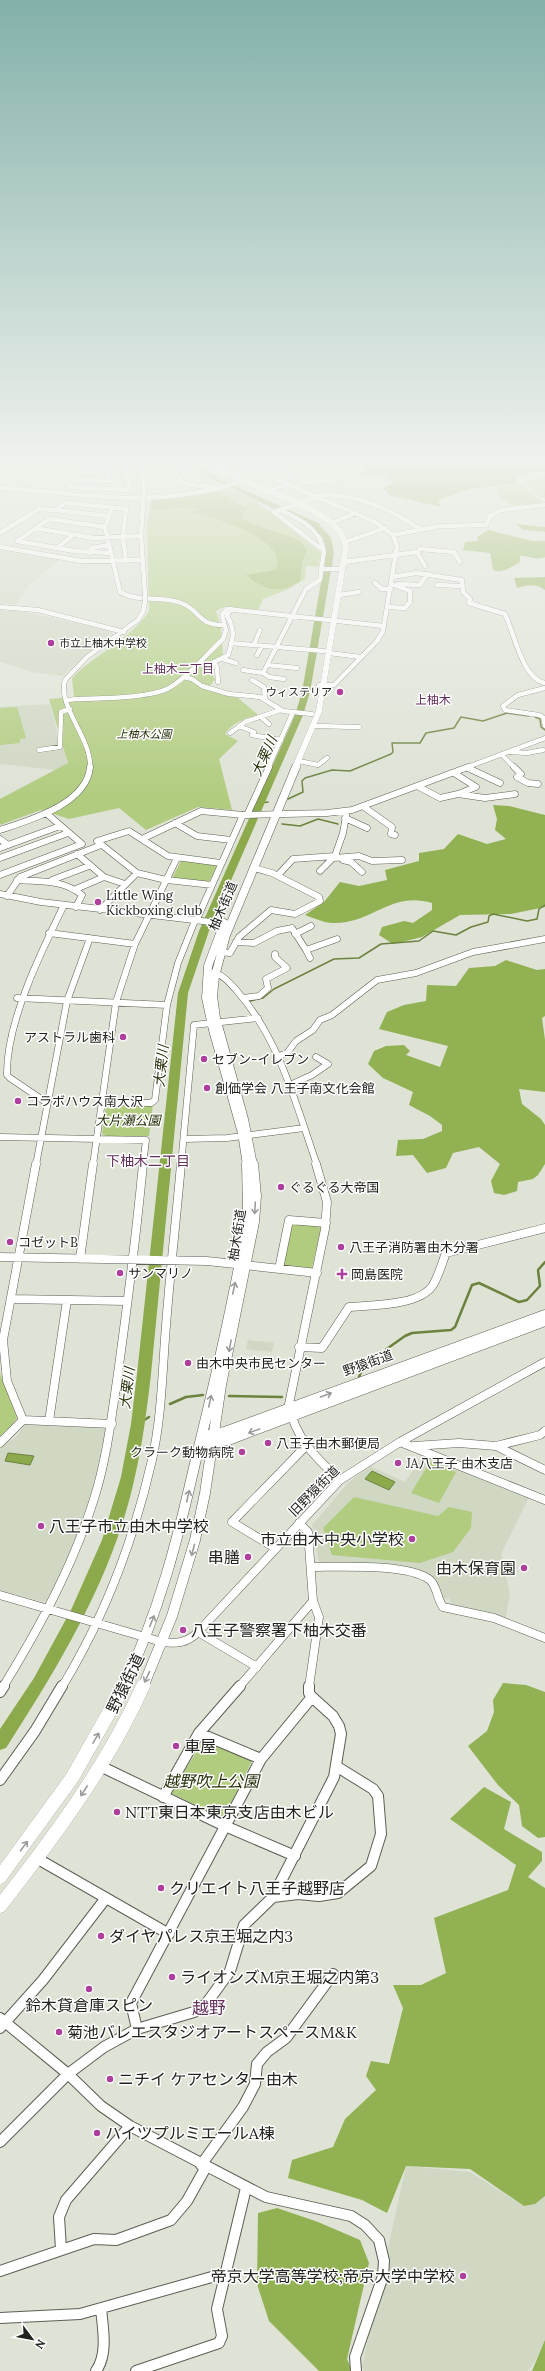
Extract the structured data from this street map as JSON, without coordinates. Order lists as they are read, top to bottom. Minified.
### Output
{"streets":{"main road":["柚木街道","野猿街道"],"street":["旧野猿街道"]},"crossings":[["柚木街道","野猿街道"],["野猿街道","旧野猿街道"]],"districts":["上柚木二丁目","上柚木","下柚木二丁目","越野"],"water":["大栗川"],"parks":["上柚木公園","大片瀬公園","越野吹上公園"],"places":{"other":["市立上柚木中学校","ウィステリア","Little Wing Kickboxing club","アストラル歯科","セブン-イレブン","創価学会 八王子南文化会館","コラボハウス南大沢","ぐるぐる大帝国","コゼットB","八王子消防署由木分署","サンマリノ","由木中央市民センター","八王子由木郵便局","クラーク動物病院","JA八王子 由木支店","八王子市立由木中学校","市立由木中央小学校","串膳","由木保育園","八王子警察署下柚木交番","車屋","NTT東日本東京支店由木ビル","クリエイト八王子越野店","ダイヤパレス京王堀之内3","ライオンズM京王堀之内第3","鈴木貸倉庫スピン","菊池バレエスタジオアートスペースM&K","ニチイ ケアセンター由木","ハイツプルミエールA棟","帝京大学高等学校;帝京大学中学校"],"health":["岡島医院"]},"north":"bottom right"}
